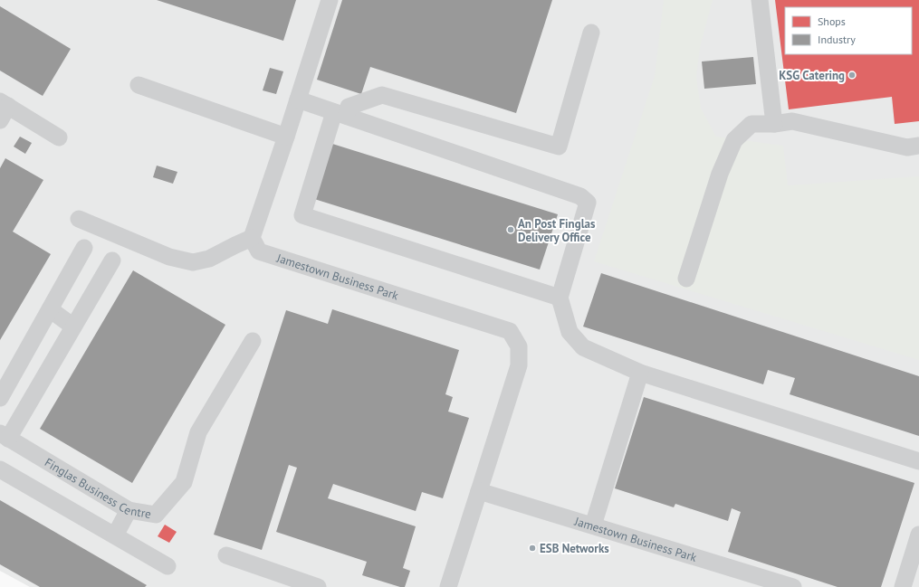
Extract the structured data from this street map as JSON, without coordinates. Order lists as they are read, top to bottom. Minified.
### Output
{"streets":{"street":["Jamestown Business Park","Finglas Business Centre"]},"places":["KSG Catering","An Post Finglas Delivery Office","ESB Networks"],"legend":["Shops","Industry"]}
